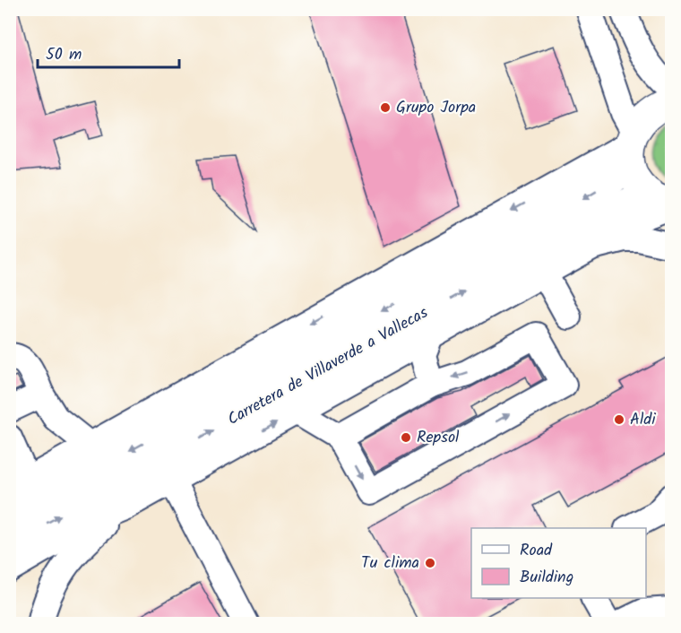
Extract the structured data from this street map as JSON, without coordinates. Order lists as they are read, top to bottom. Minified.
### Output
{"streets":{"main road":["Carretera de Villaverde a Vallecas"]},"places":["Grupo Jorpa","Aldi","Repsol","Tu clima"],"legend":["Road","Building"],"scale_bar":"50 m"}
